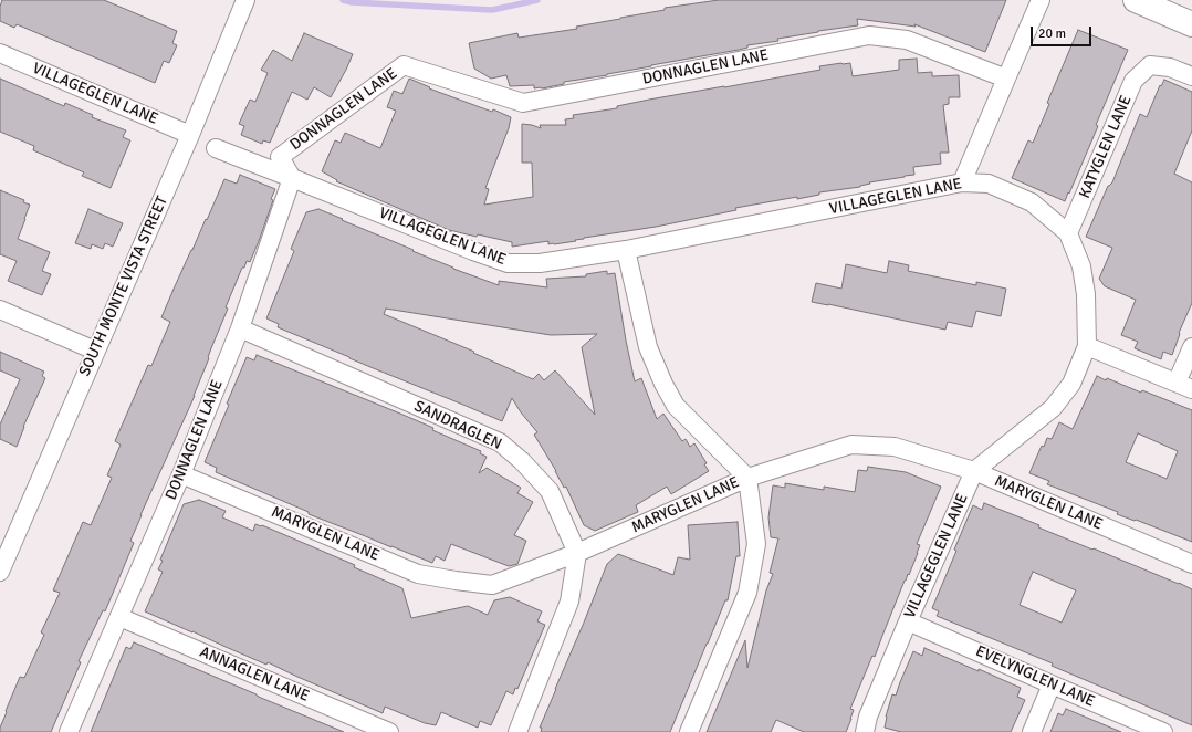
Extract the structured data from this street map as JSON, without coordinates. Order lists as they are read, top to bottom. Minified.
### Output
{"streets":{"street":["DONNAGLEN LANE","VILLAGEGLEN LANE","KATYGLEN LANE","SOUTH MONTE VISTA STREET","SANDRAGLEN","MARYGLEN LANE","ANNAGLEN LANE","EVELYNGLEN LANE"]},"crossings":[["DONNAGLEN LANE","VILLAGEGLEN LANE"],["DONNAGLEN LANE","SANDRAGLEN"],["DONNAGLEN LANE","MARYGLEN LANE"],["DONNAGLEN LANE","ANNAGLEN LANE"],["VILLAGEGLEN LANE","KATYGLEN LANE"],["VILLAGEGLEN LANE","SOUTH MONTE VISTA STREET"],["VILLAGEGLEN LANE","MARYGLEN LANE"],["VILLAGEGLEN LANE","EVELYNGLEN LANE"],["SANDRAGLEN","MARYGLEN LANE"]],"scale_bar":"20 m"}
